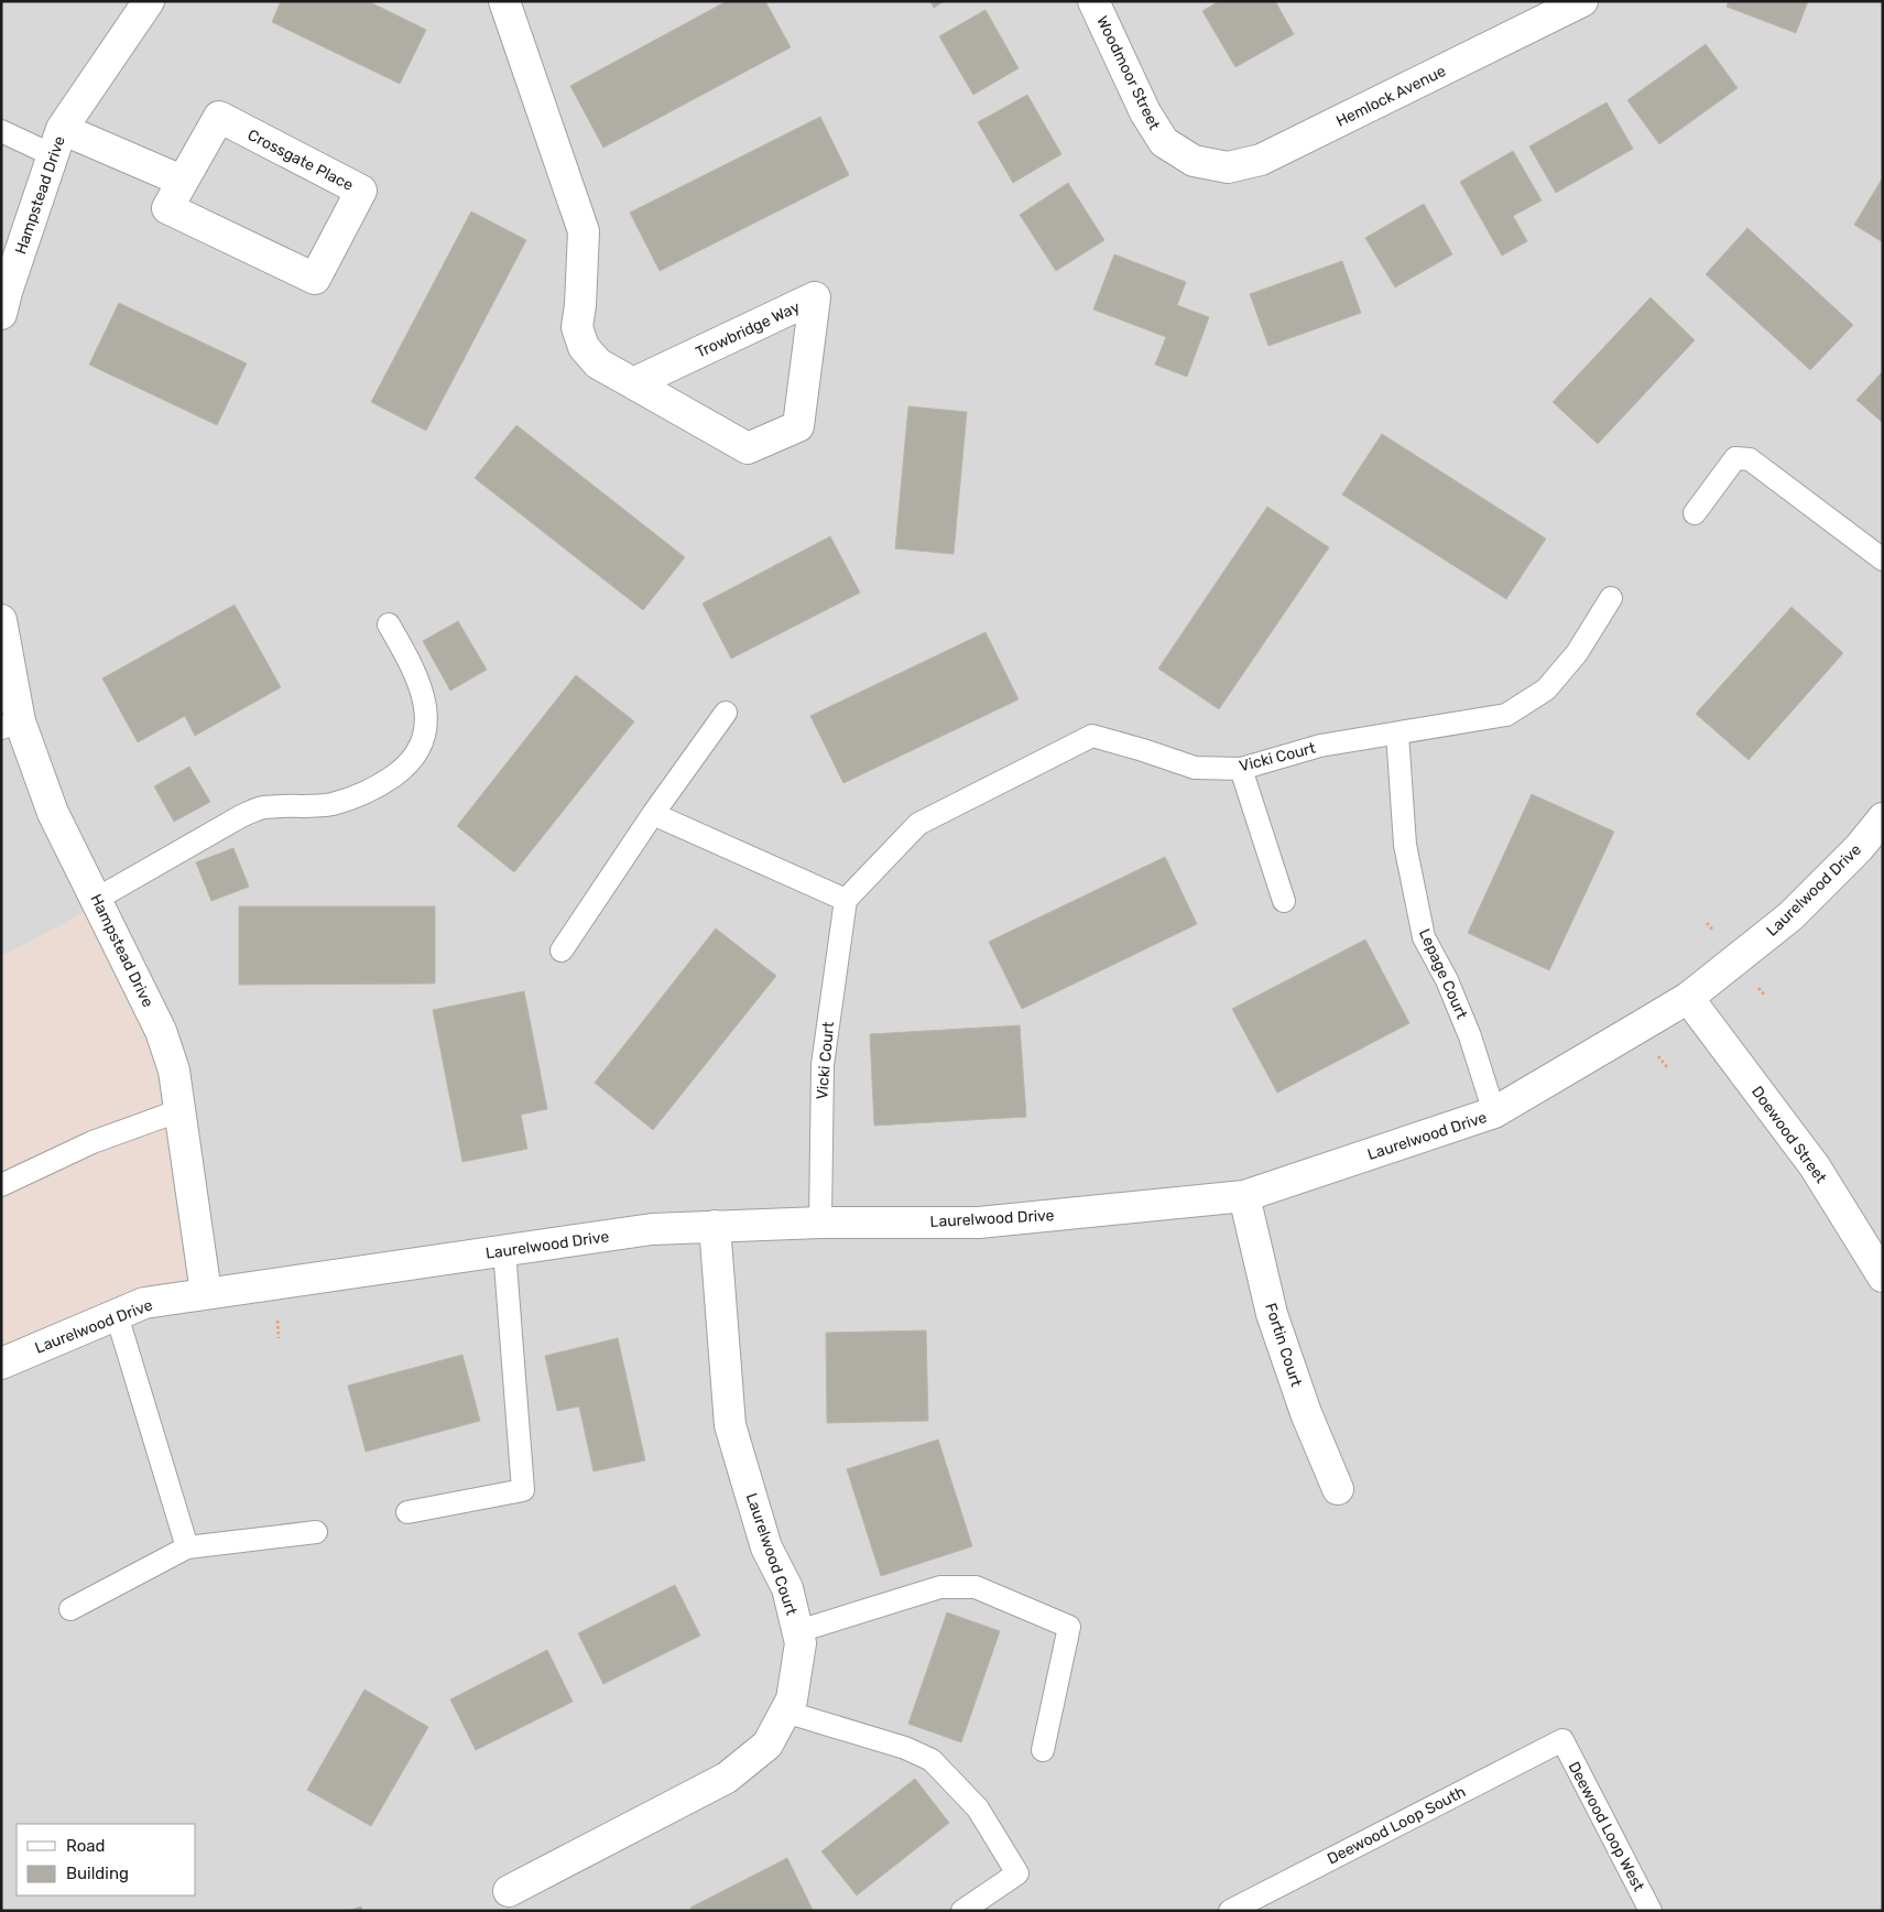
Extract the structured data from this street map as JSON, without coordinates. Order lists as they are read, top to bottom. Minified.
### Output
{"streets":{"street":["Woodmoor Street","Hemlock Avenue","Crossgate Place","Hampstead Drive","Trowbridge Way","Laurelwood Drive","Doewood Street","Fortin Court","Laurelwood Court"],"lane":["Vicki Court","Lepage Court","Deewood Loop South","Deewood Loop West"]},"crossings":[["Woodmoor Street","Hemlock Avenue"],["Hampstead Drive","Laurelwood Drive"],["Vicki Court","Laurelwood Drive"],["Vicki Court","Lepage Court"],["Laurelwood Drive","Lepage Court"],["Laurelwood Drive","Doewood Street"],["Laurelwood Drive","Fortin Court"],["Laurelwood Drive","Laurelwood Court"],["Deewood Loop South","Deewood Loop West"]],"legend":["Road","Building"]}
